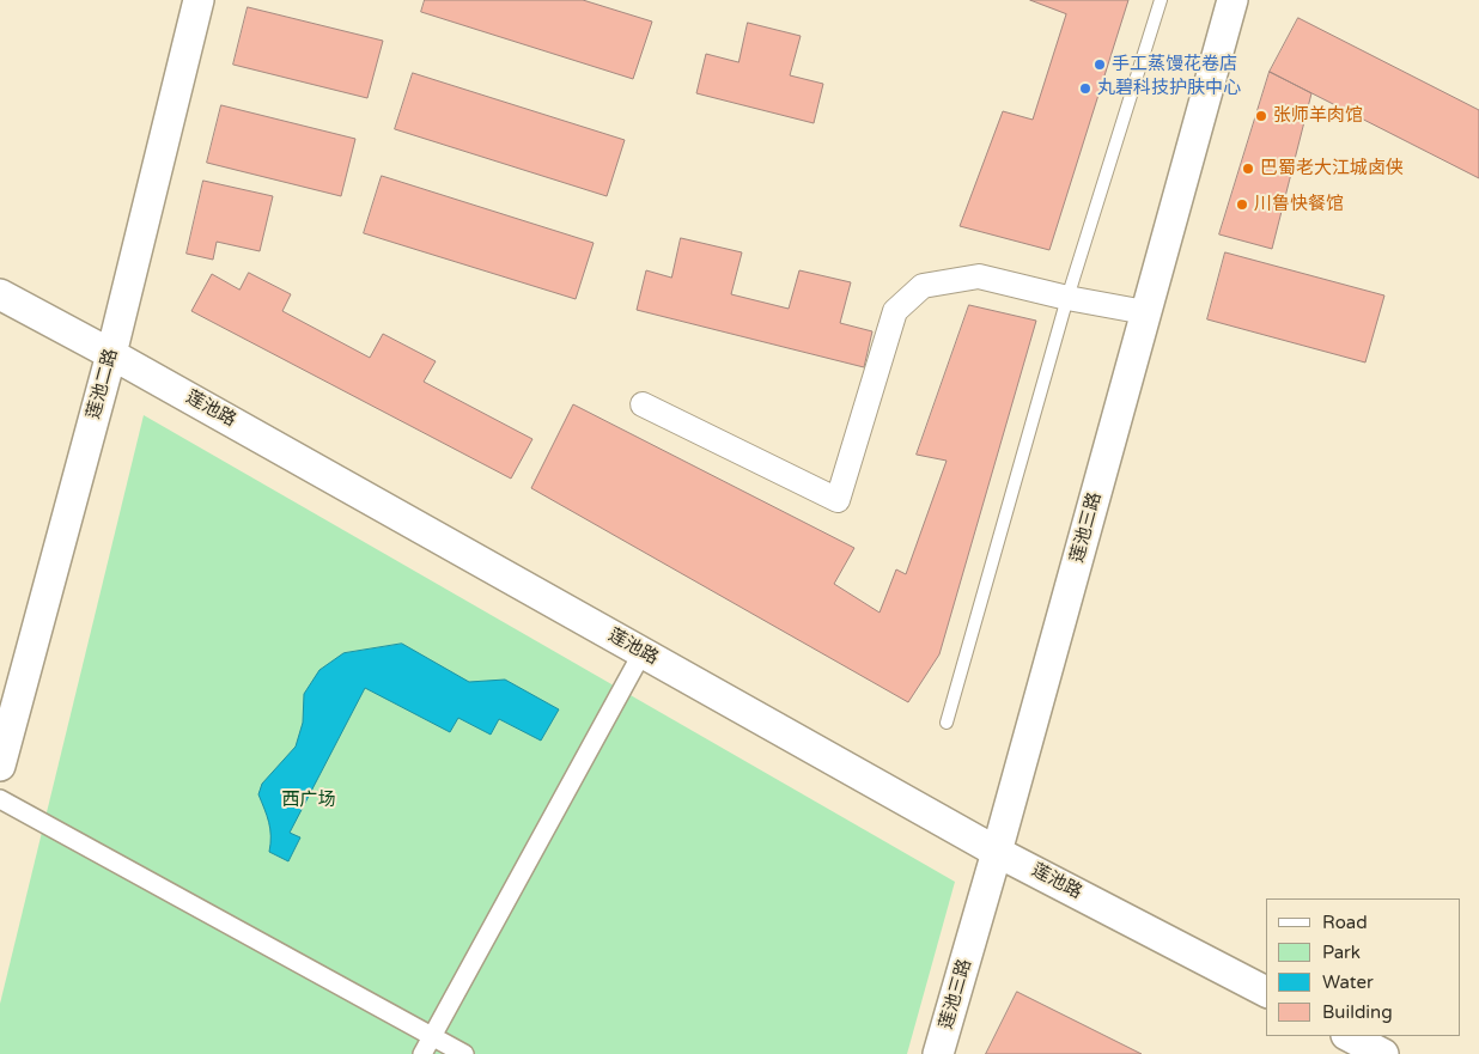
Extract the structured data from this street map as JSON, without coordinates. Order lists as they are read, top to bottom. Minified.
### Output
{"streets":{"street":["莲池二路","莲池路","莲池三路"]},"crossings":[["莲池二路","莲池路"],["莲池路","莲池三路"]],"parks":["西广场"],"places":["手工蒸馒花卷店","丸碧科技护肤中心","张师羊肉馆","巴蜀老大江城卤侠","川鲁快餐馆"],"legend":["Road","Park","Water","Building"]}
